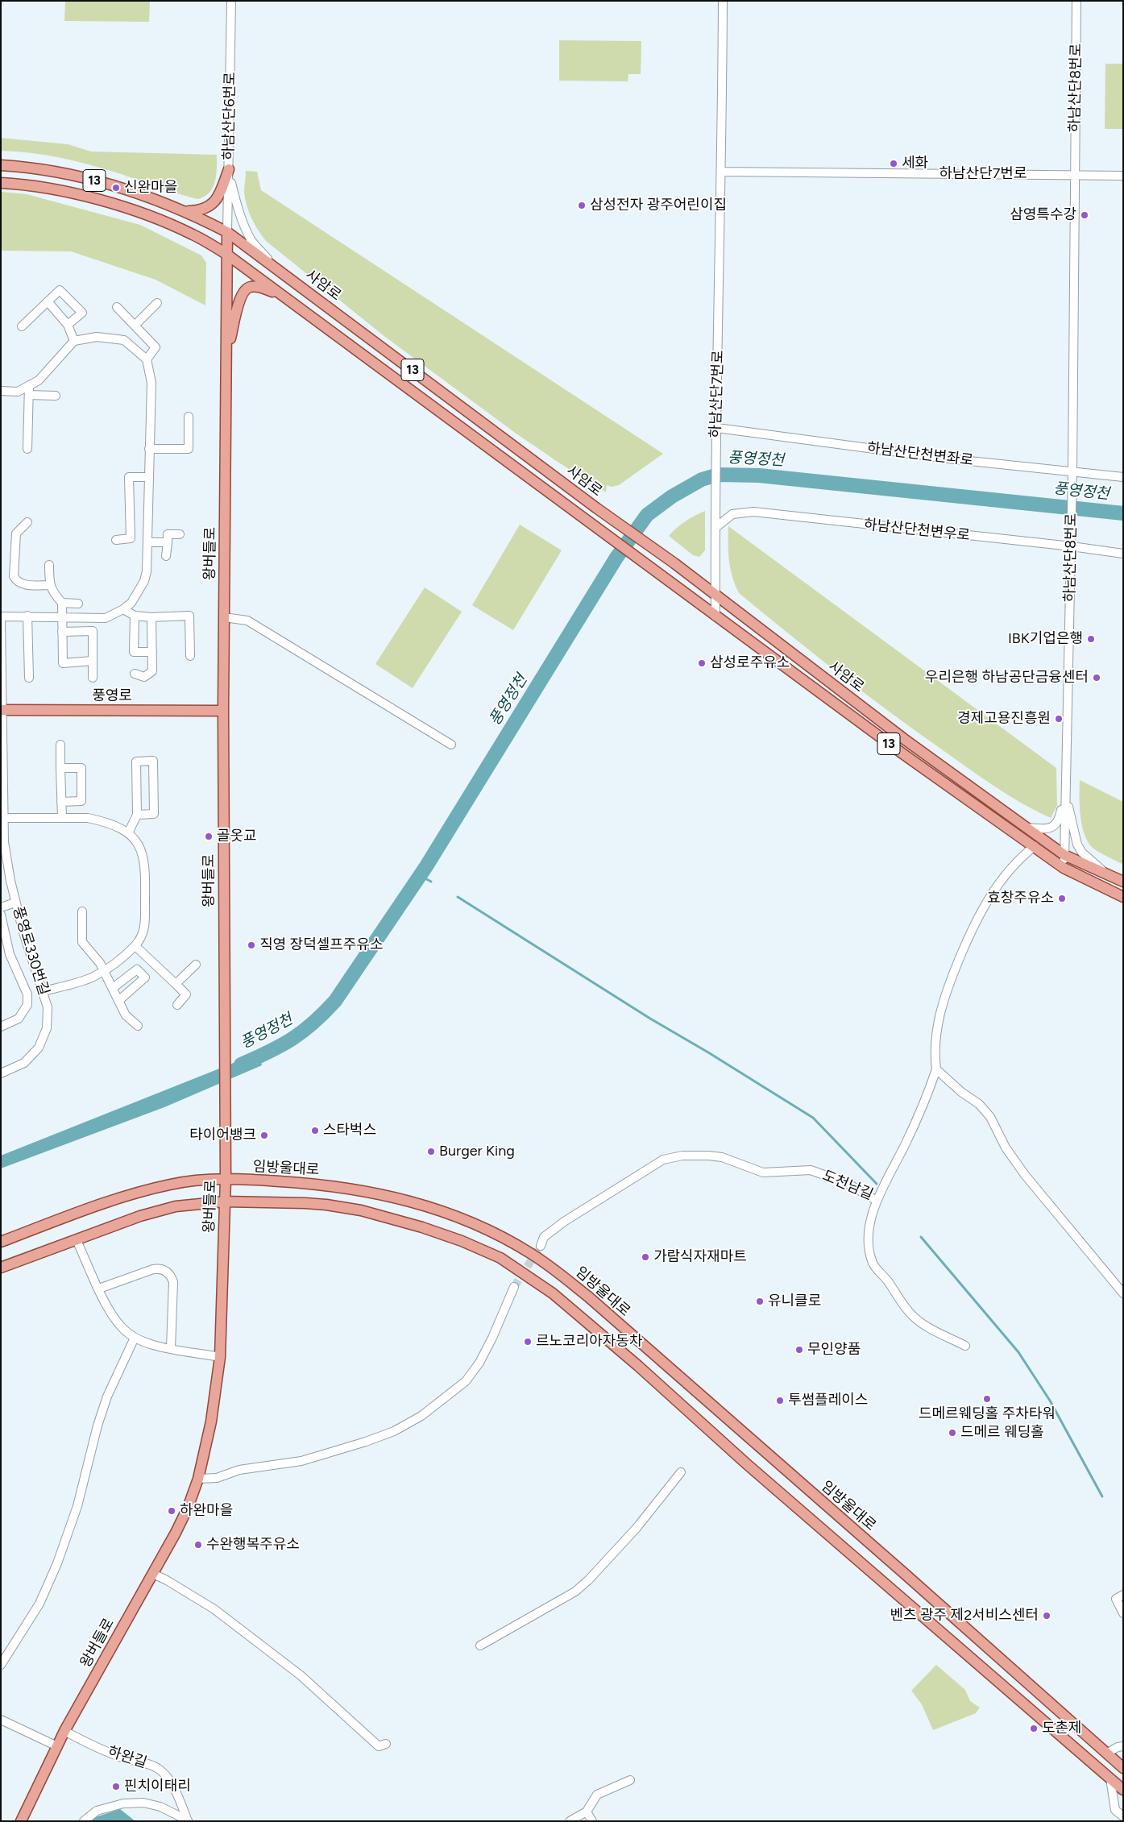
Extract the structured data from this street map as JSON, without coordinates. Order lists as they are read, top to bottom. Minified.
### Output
{"streets":{"main road":["13","사암로","왕버들로","풍영로","임방울대로"],"street":["하남산단8번로","하남산단6번로","하남산단7번로","하남산단천변좌로","하남산단천변우로","풍영로330번길","도천남길","하완길"]},"crossings":[["하남산단8번로","하남산단7번로"],["하남산단8번로","사암로"],["하남산단8번로","하남산단천변좌로"],["하남산단8번로","하남산단천변우로"],["하남산단6번로","사암로"],["하남산단6번로","왕버들로"],["하남산단7번로","사암로"],["하남산단7번로","하남산단천변좌로"],["하남산단7번로","하남산단천변우로"],["사암로","왕버들로"],["사암로","도천남길"],["왕버들로","풍영로"],["왕버들로","임방울대로"],["왕버들로","하완길"],["풍영로","풍영로330번길"]],"water":["풍영정천"],"places":["세화","신완마을","삼성전자 광주어린이집","삼영특수강","IBK기업은행","삼성로주유소","우리은행 하남공단금융센터","경제고용진흥원","골옷교","효창주유소","직영 장덕셀프주유소","스타벅스","타이어뱅크","Burger King","가람식자재마트","유니클로","르노코리아자동차","무인양품","드메르웨딩홀 주차타워","투썸플레이스","드메르 웨딩홀","하완마을","수완행복주유소","벤츠 광주 제2서비스센터","도촌제","핀치이태리"]}
